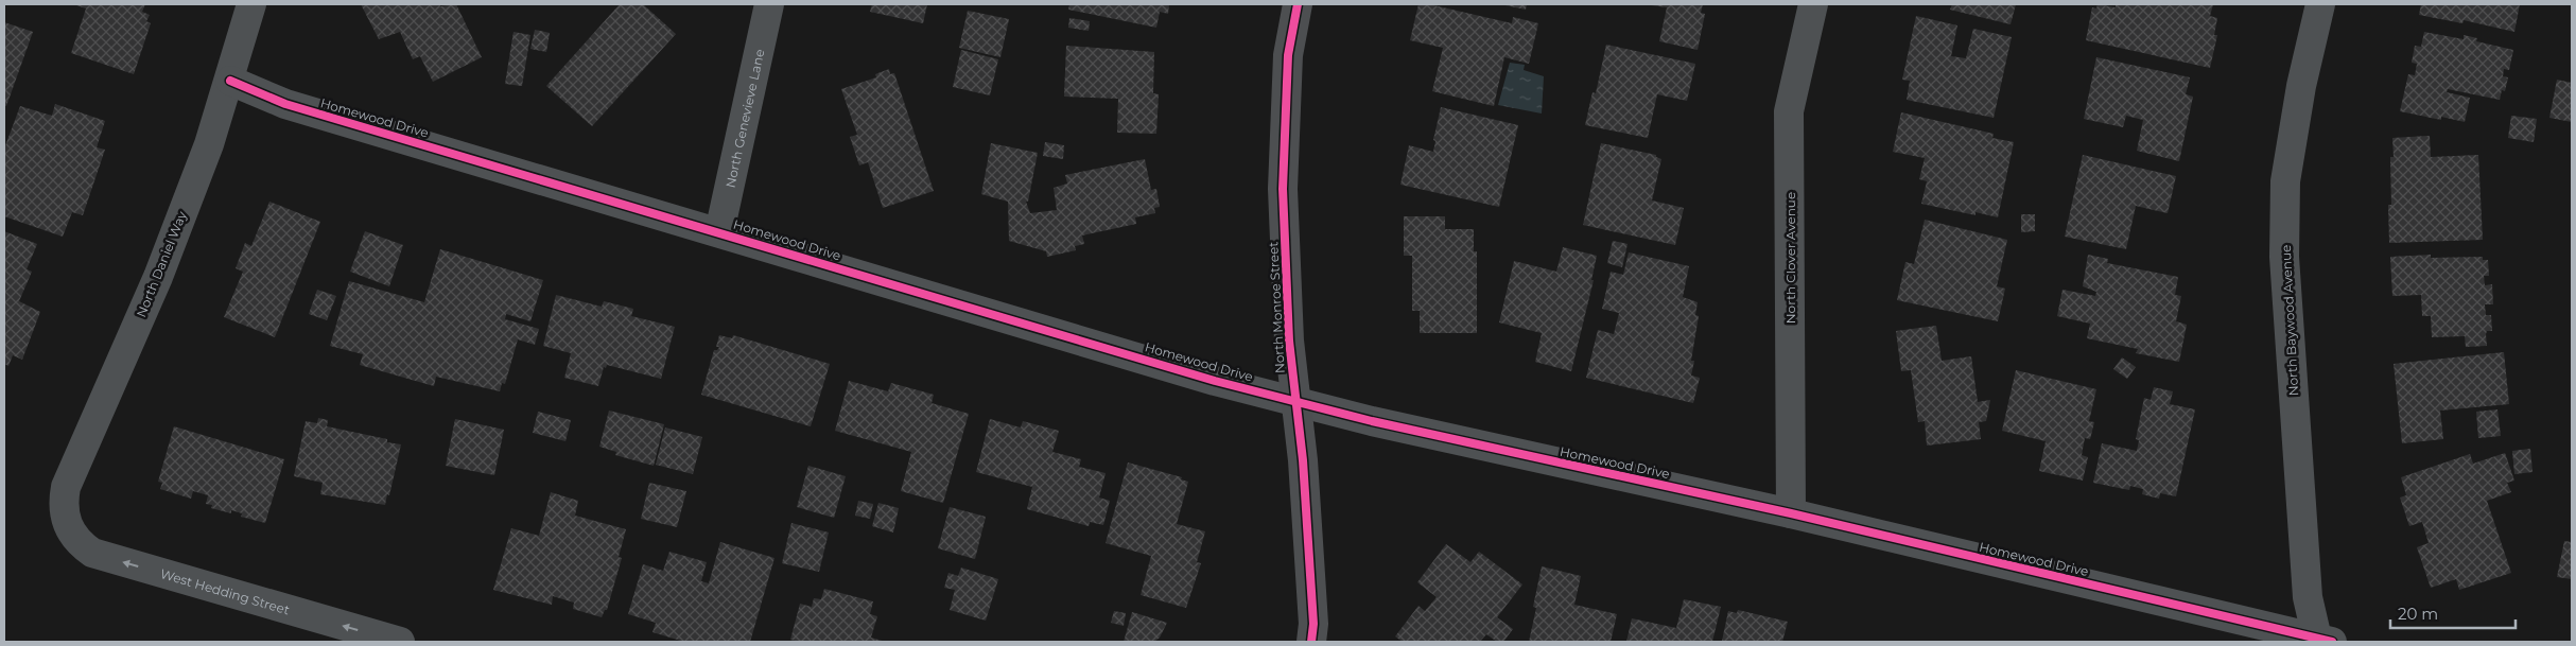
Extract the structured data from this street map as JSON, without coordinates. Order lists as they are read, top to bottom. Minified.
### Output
{"streets":{"main road":["North Monroe Street"],"street":["Homewood Drive","North Genevieve Lane","North Clover Avenue","North Daniel Way","North Baywood Avenue","West Hedding Street"]},"crossings":[["Homewood Drive","North Genevieve Lane"],["Homewood Drive","North Clover Avenue"],["Homewood Drive","North Daniel Way"],["Homewood Drive","North Monroe Street"],["Homewood Drive","North Baywood Avenue"],["North Daniel Way","West Hedding Street"]],"one_way":["West Hedding Street"],"scale_bar":"20 m"}
